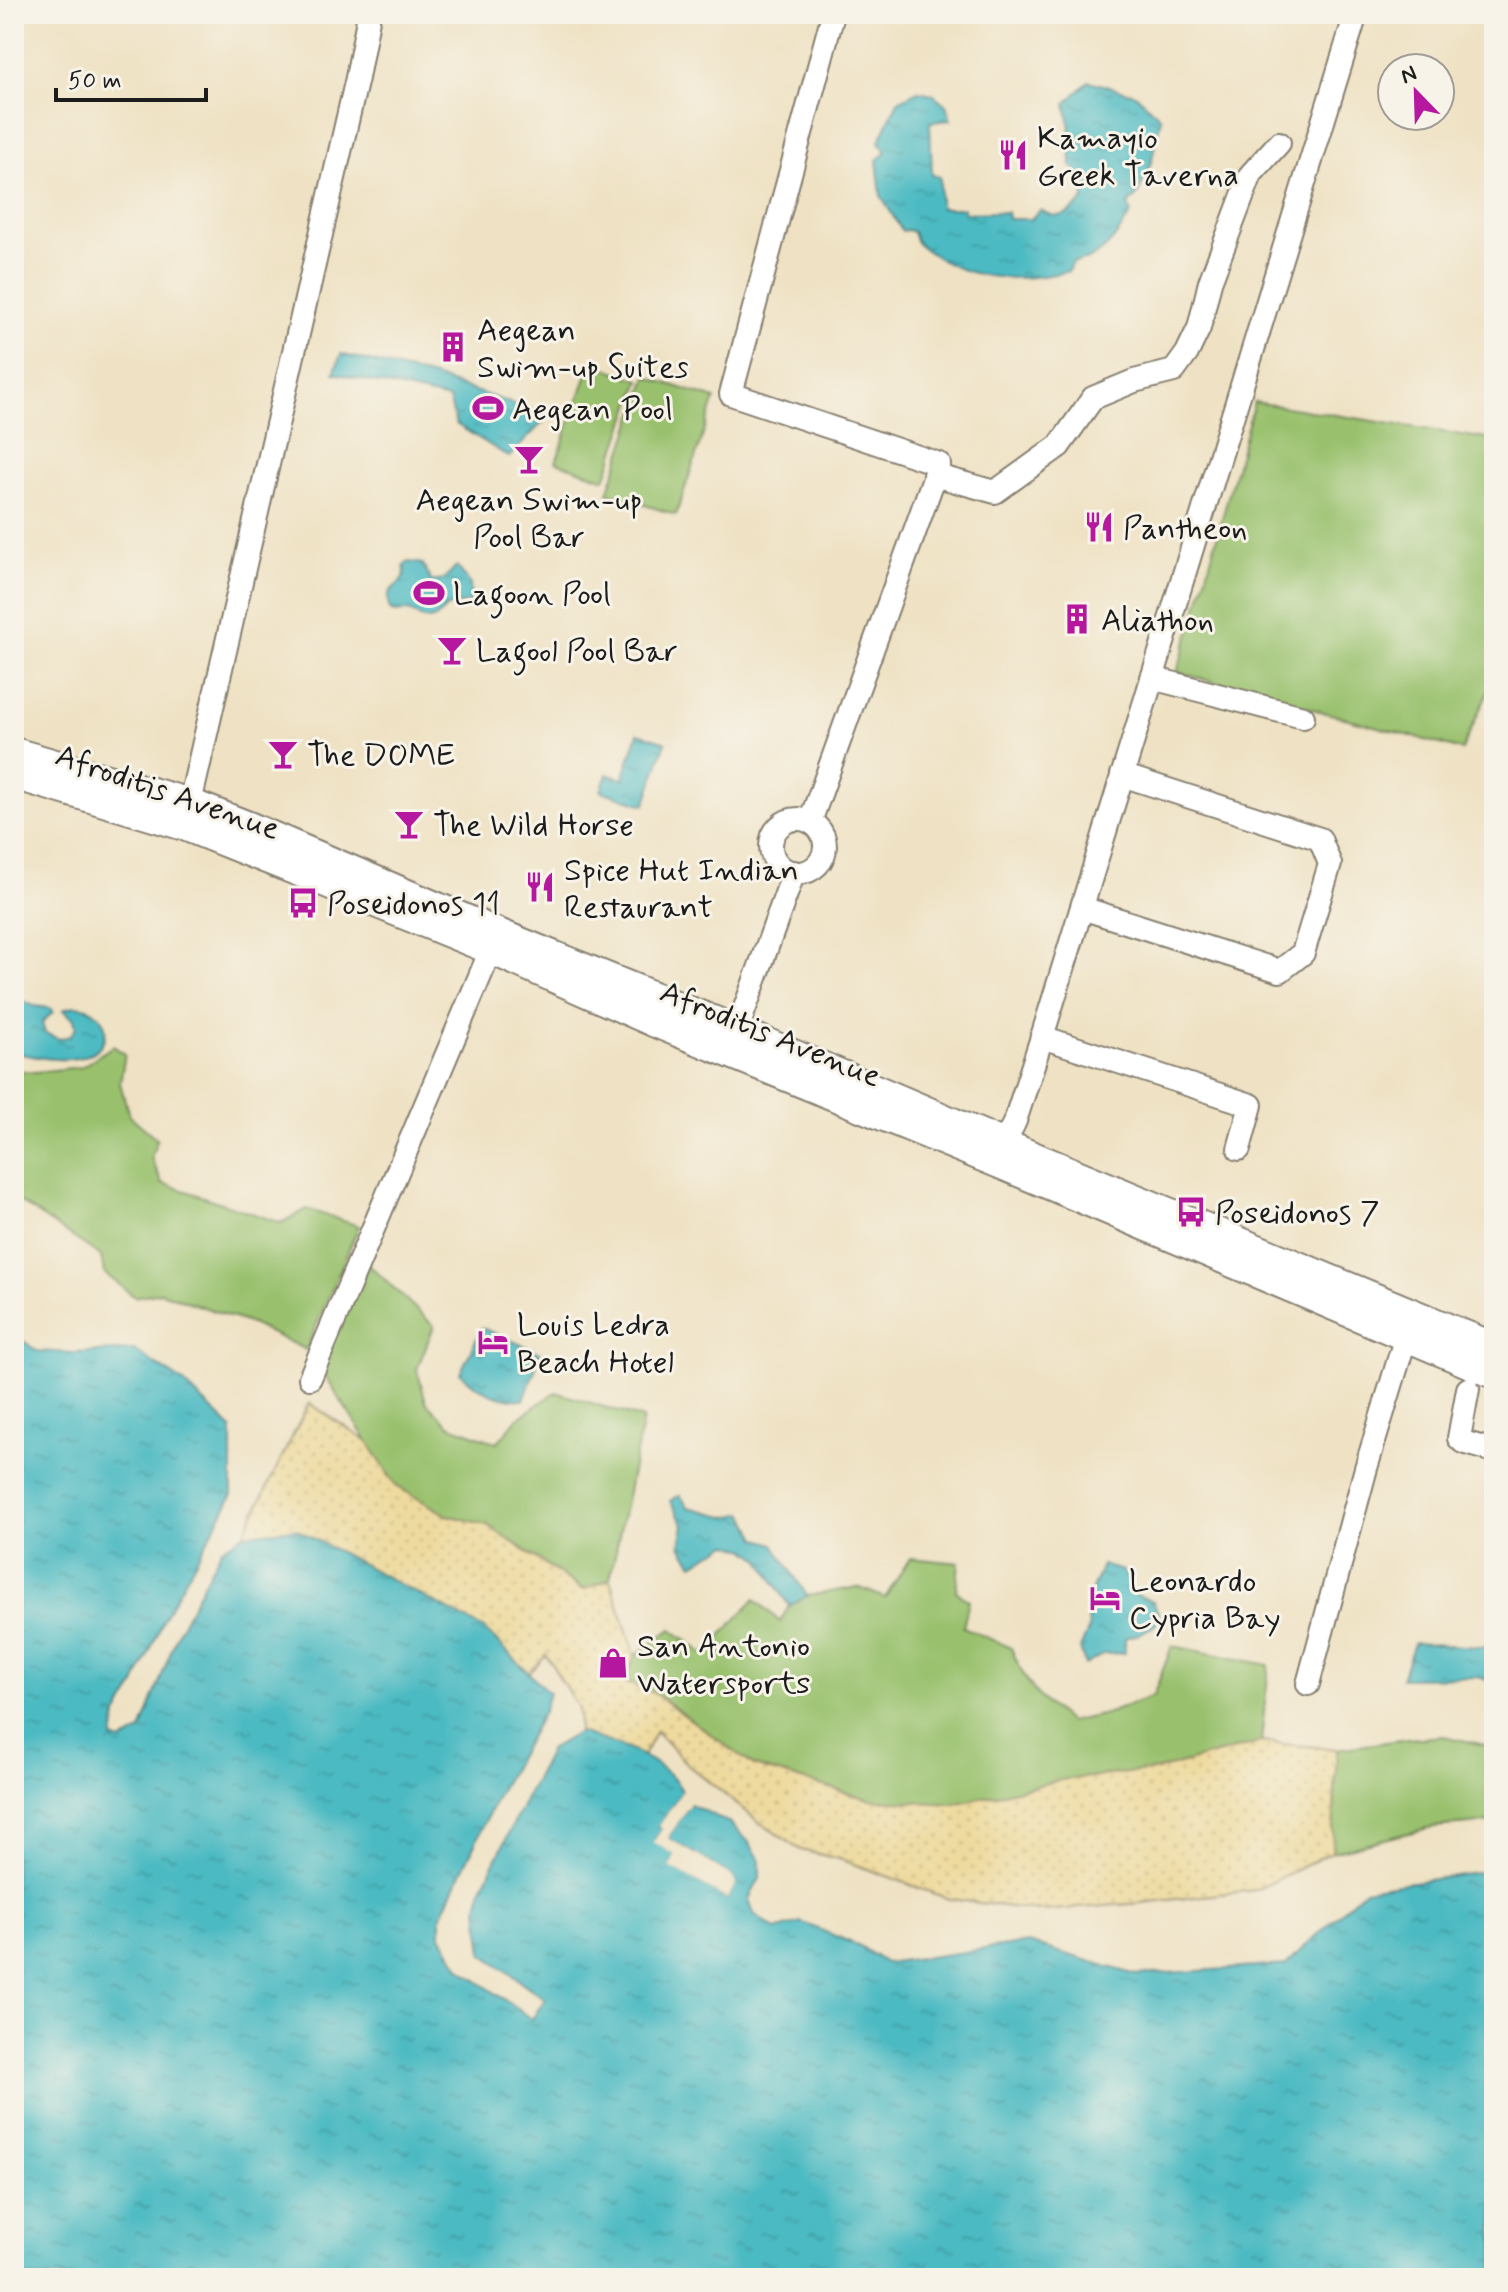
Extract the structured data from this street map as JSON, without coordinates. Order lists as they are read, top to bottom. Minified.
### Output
{"streets":{"main road":["Afroditis Avenue"]},"places":{"restaurant":["Kamayio Greek Taverna","Pantheon","Spice Hut Indian Restaurant"],"building":["Aegean Swim-up Suites","Aliathon"],"sports":["Aegean Pool","Lagoon Pool"],"bar":["Aegean Swim-up Pool Bar","Lagool Pool Bar","The DOME","The Wild Horse"],"bus stop":["Poseidonos 11","Poseidonos 7"],"hotel":["Louis Ledra Beach Hotel","Leonardo Cypria Bay"],"shop":["San Antonio Watersports"]},"scale_bar":"50 m","north":"top left"}
